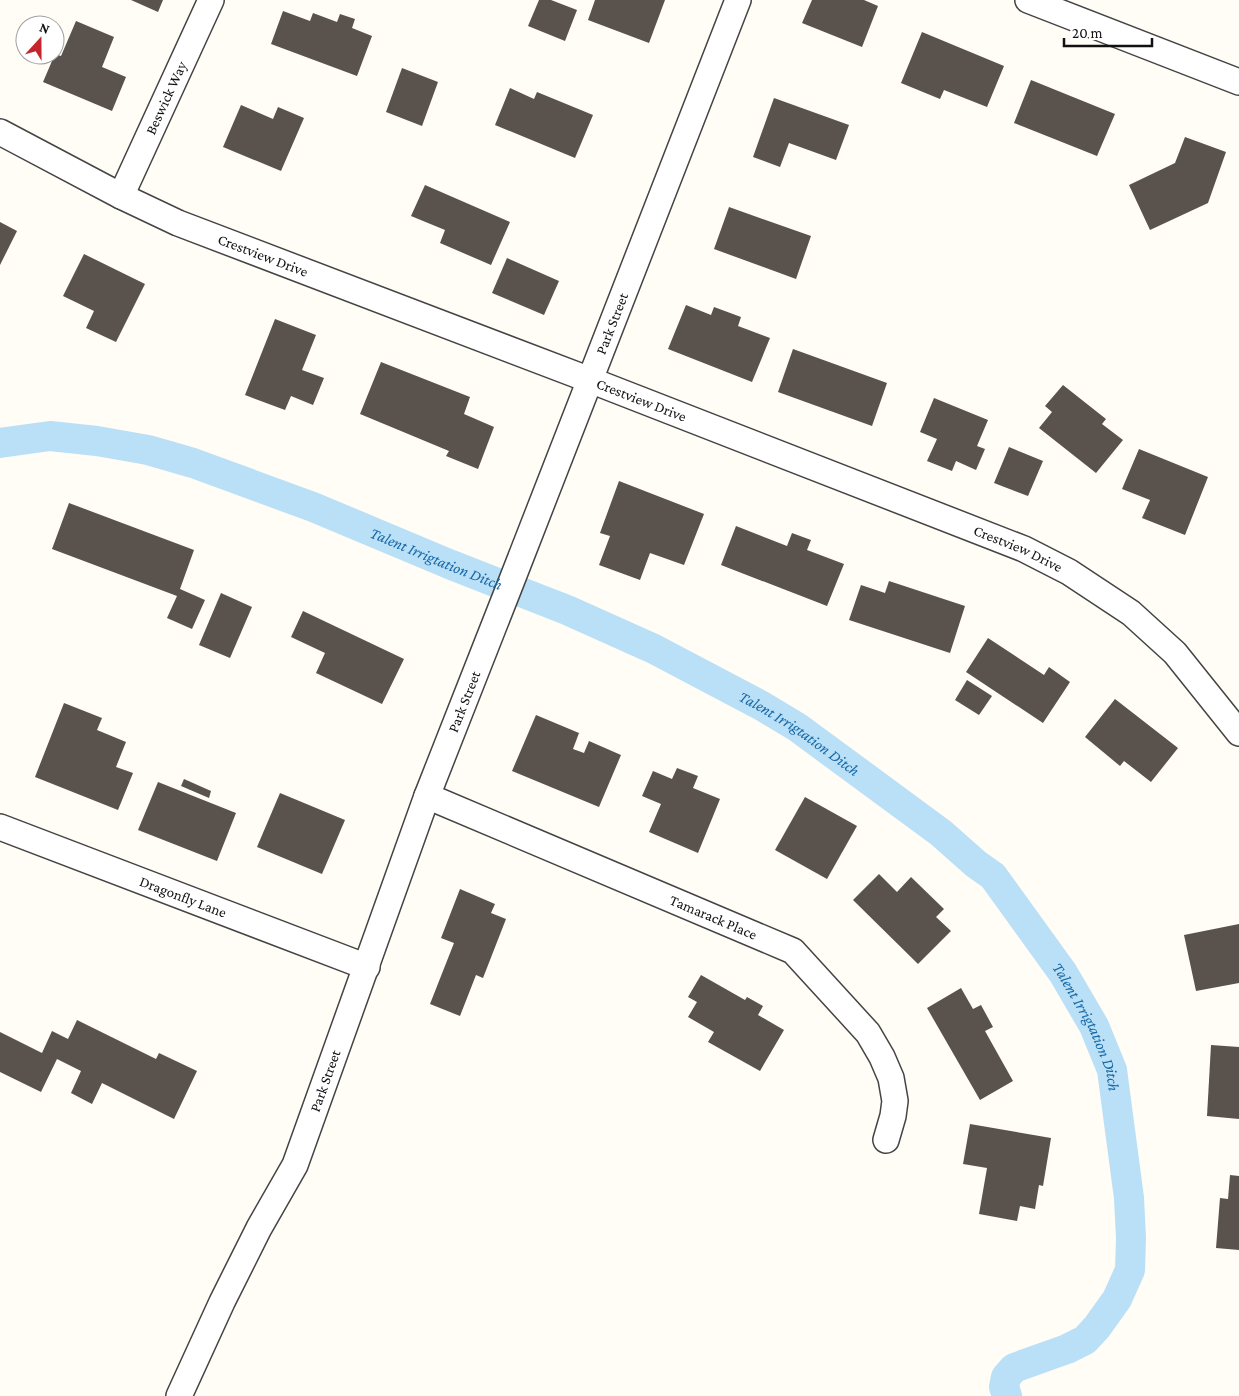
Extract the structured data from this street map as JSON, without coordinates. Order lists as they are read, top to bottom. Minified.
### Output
{"streets":{"street":["Beswick Way","Crestview Drive","Park Street","Dragonfly Lane","Tamarack Place"]},"crossings":[["Beswick Way","Crestview Drive"],["Crestview Drive","Park Street"],["Park Street","Dragonfly Lane"],["Park Street","Tamarack Place"]],"water":["Talent Irrigtation Ditch"],"scale_bar":"20 m","north":"top"}
